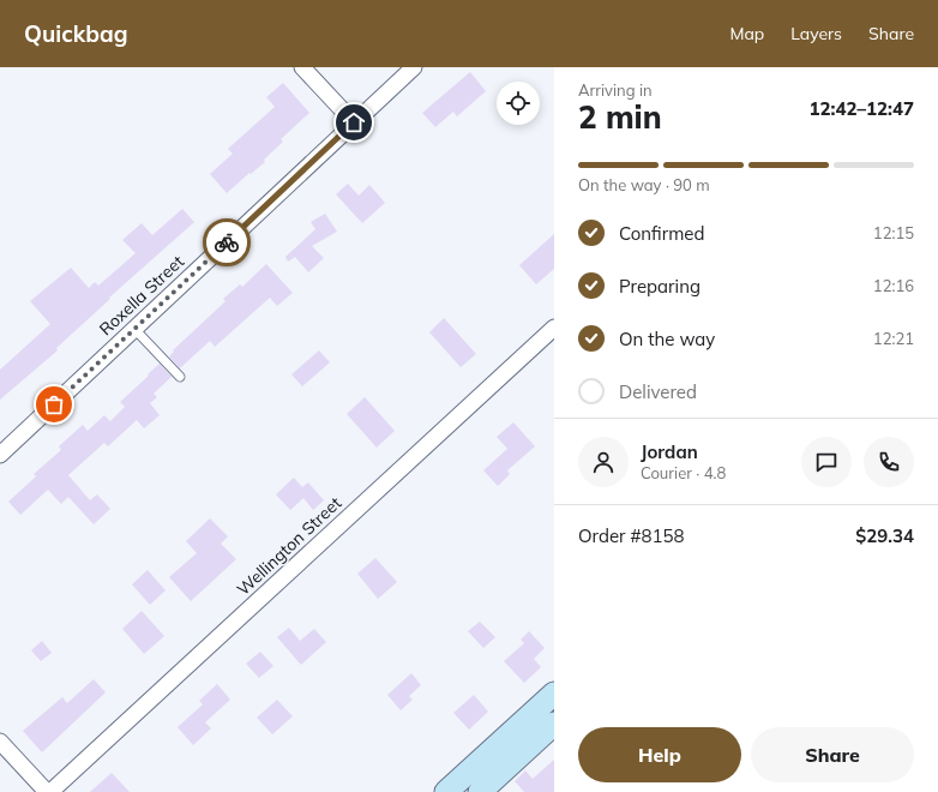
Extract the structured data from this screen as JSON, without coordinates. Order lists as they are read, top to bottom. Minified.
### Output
{"streets":{"street":["Roxella Street","Wellington Street"]},"page":{"header":"Quickbag","nav":["Map","Layers","Share"],"heading":["2 min","Arriving in","12:42–12:47"],"panel":["Jordan","Courier · 4.8","Order #8158","$29.34"],"bar":"On the way · 90 m","list":[["Confirmed","12:15"],["Preparing","12:16"],["On the way","12:21"],"Delivered"],"buttons":["Help","Share"]}}
